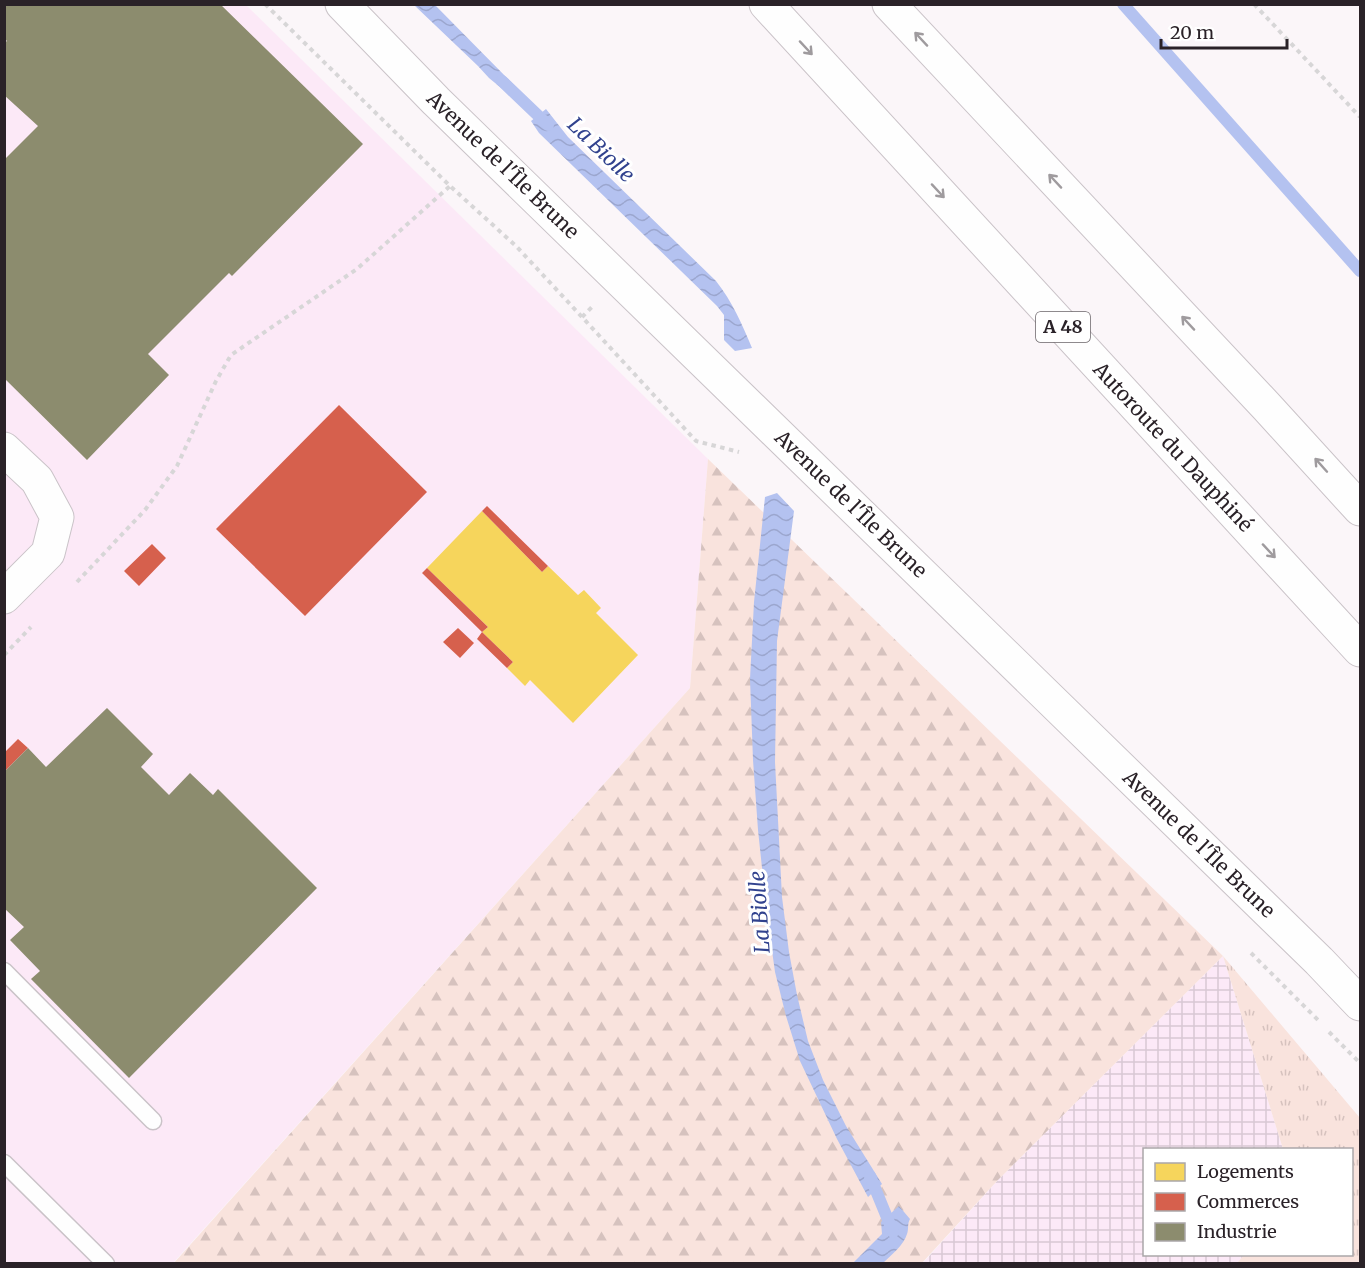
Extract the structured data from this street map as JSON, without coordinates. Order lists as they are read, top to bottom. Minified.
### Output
{"streets":{"main road":["Avenue de l'Île Brune","A 48","Autoroute du Dauphiné"]},"water":["La Biolle"],"legend":["Logements","Commerces","Industrie"],"scale_bar":"20 m"}
